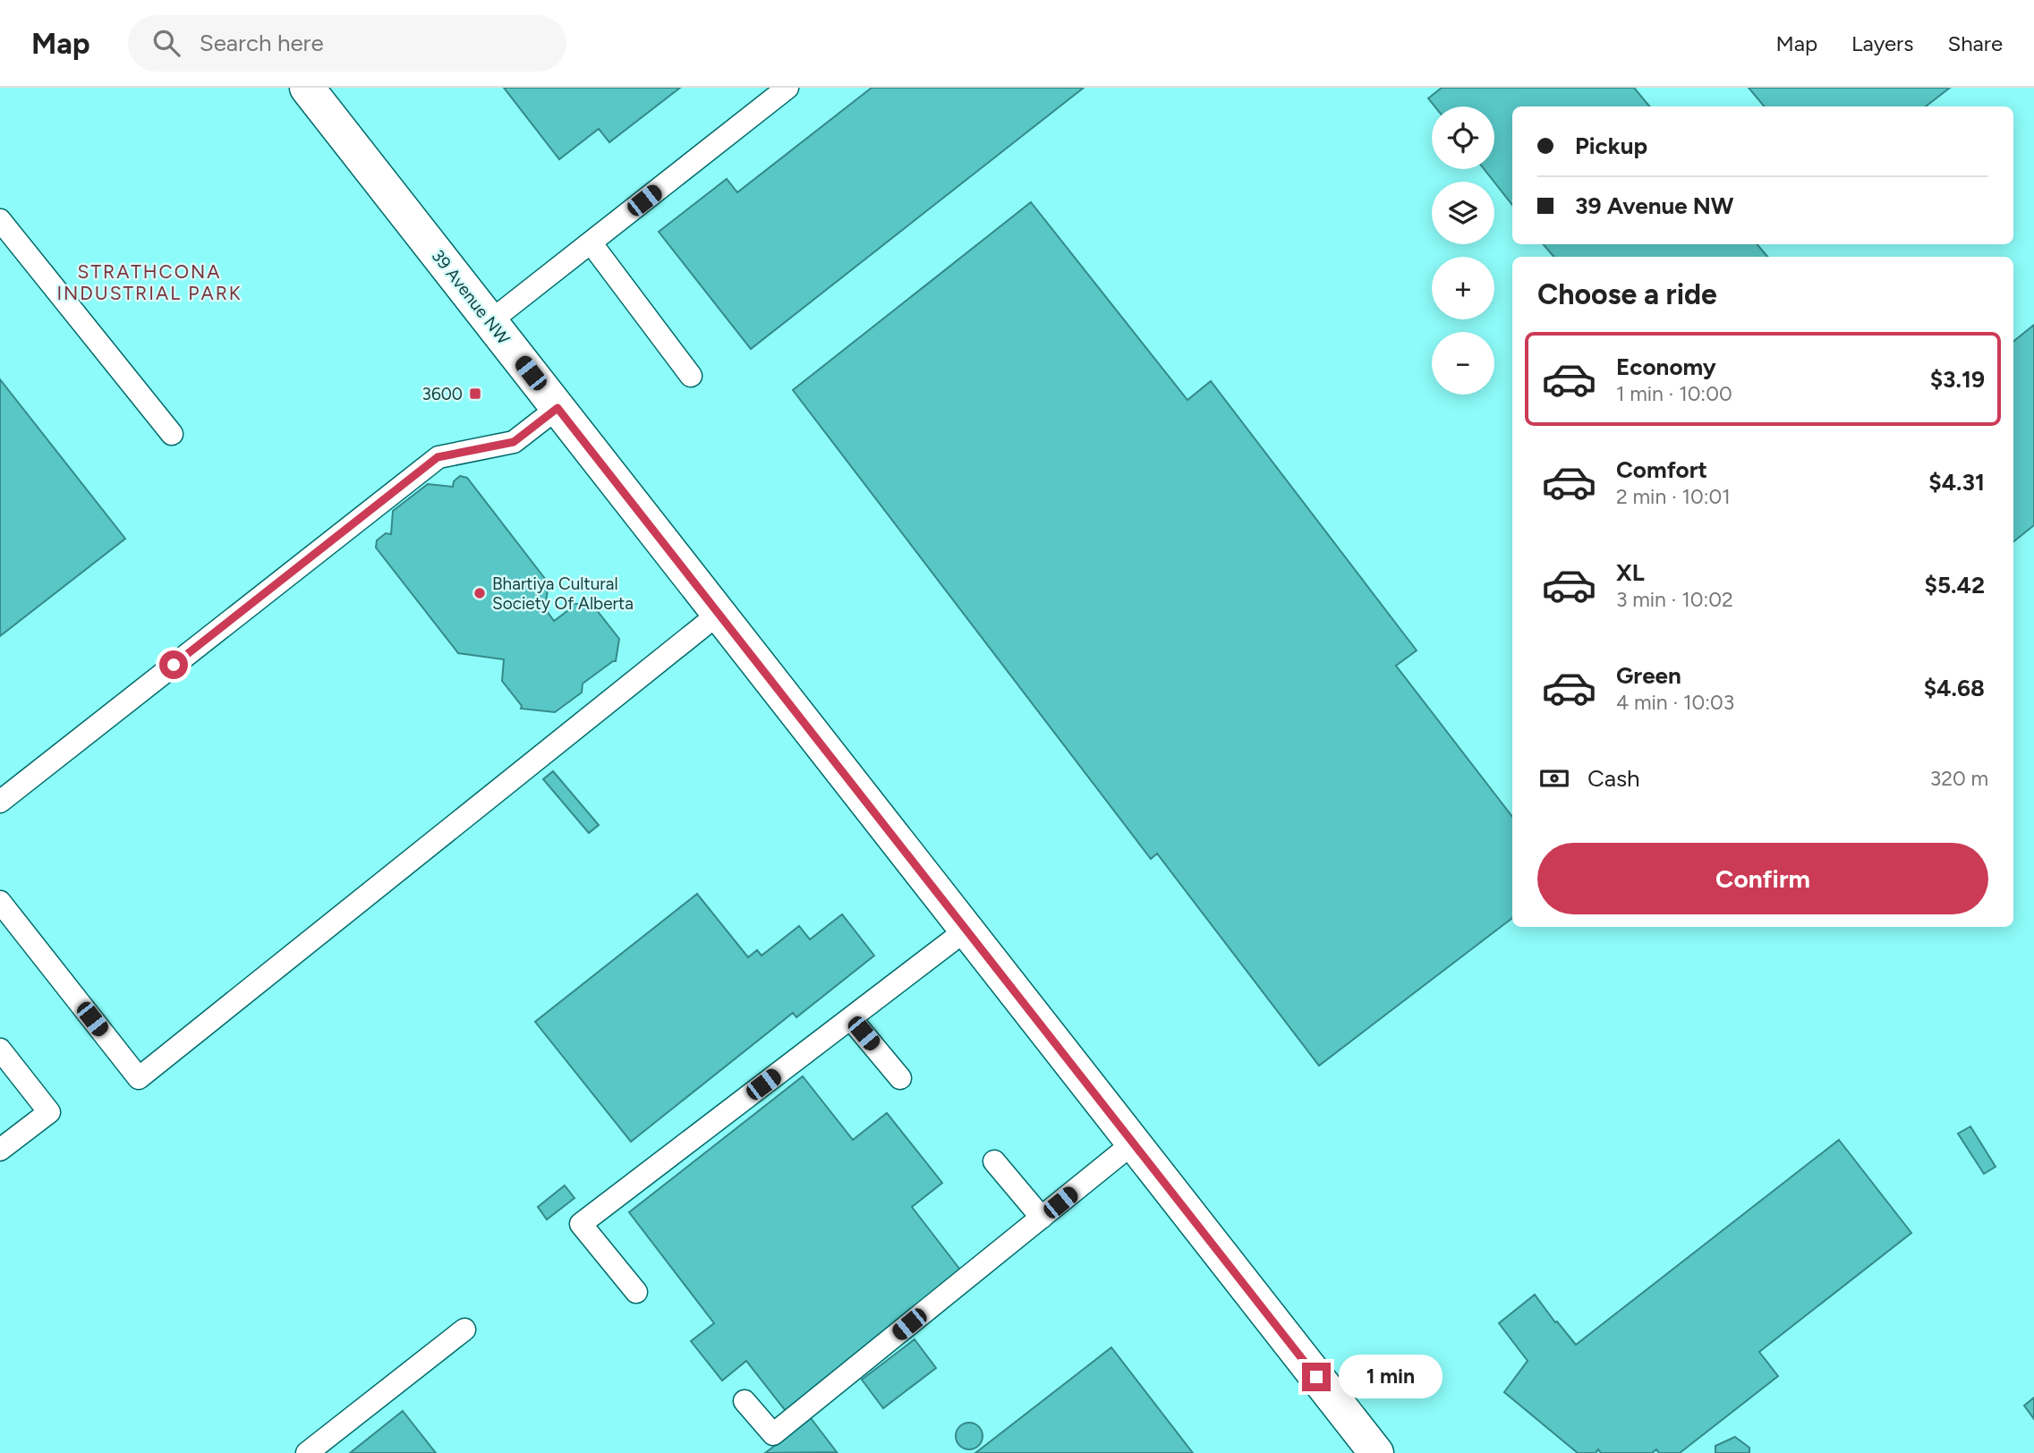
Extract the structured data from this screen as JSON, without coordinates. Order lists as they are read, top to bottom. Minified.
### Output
{"streets":{"street":["39 Avenue NW"]},"districts":["STRATHCONA INDUSTRIAL PARK"],"places":{"transit":["3600"],"other":["Bhartiya Cultural Society Of Alberta"]},"page":{"header":"Map","search":"Search here","nav":["Map","Layers","Share"],"map_buttons":["+","−"],"banner":["Pickup","39 Avenue NW"],"heading":"Choose a ride","list":[{"name":"Economy","note":"1 min · 10:00","value":"$3.19"},{"name":"Comfort","note":"2 min · 10:01","value":"$4.31"},{"name":"XL","note":"3 min · 10:02","value":"$5.42"},{"name":"Green","note":"4 min · 10:03","value":"$4.68"}],"pay":["Cash","320 m"],"buttons":"Confirm","bubble":"1 min"}}
